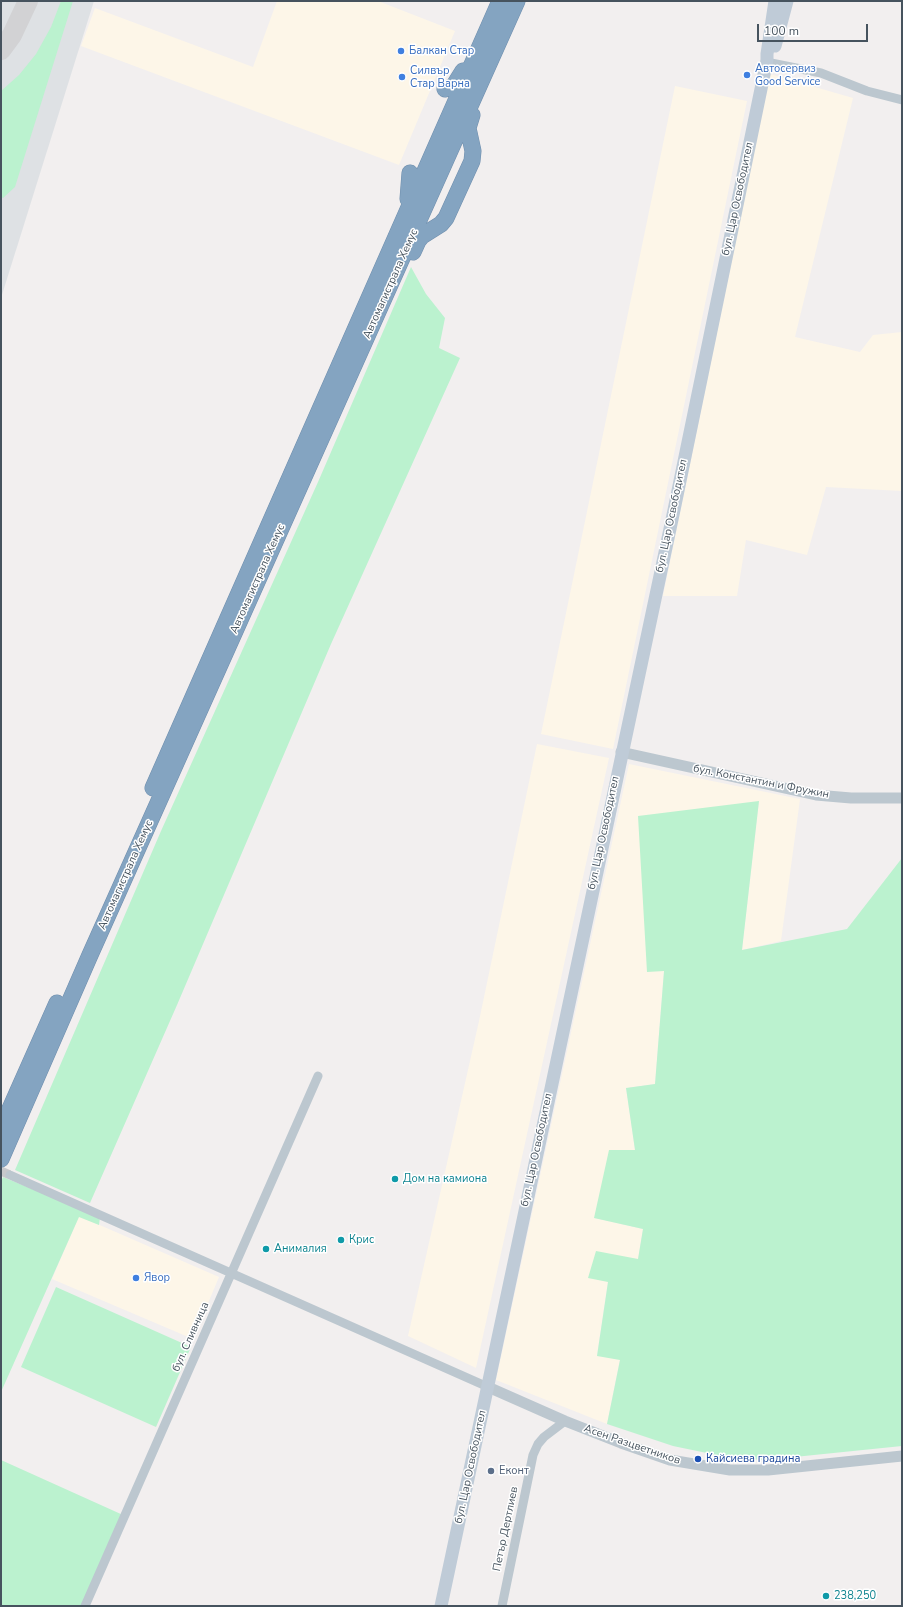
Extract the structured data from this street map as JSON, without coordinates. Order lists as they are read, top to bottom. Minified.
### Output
{"streets":{"highway":["Автомагистрала Хемус"],"main road":["бул. Цар Освободител"],"street":["бул. Константин и Фружин","бул. Сливница","Асен Разцветников","Петър Дертлиев"]},"crossings":[["бул. Цар Освободител","бул. Константин и Фружин"],["бул. Цар Освободител","Асен Разцветников"],["Асен Разцветников","Петър Дертлиев"]],"places":["Балкан Стар","Автосервиз Good Service","Силвър Стар Варна","Дом на камиона","Крис","Анималия","Явор","Кайсиева градина","Еконт","238,250"],"scale_bar":"100 m"}
